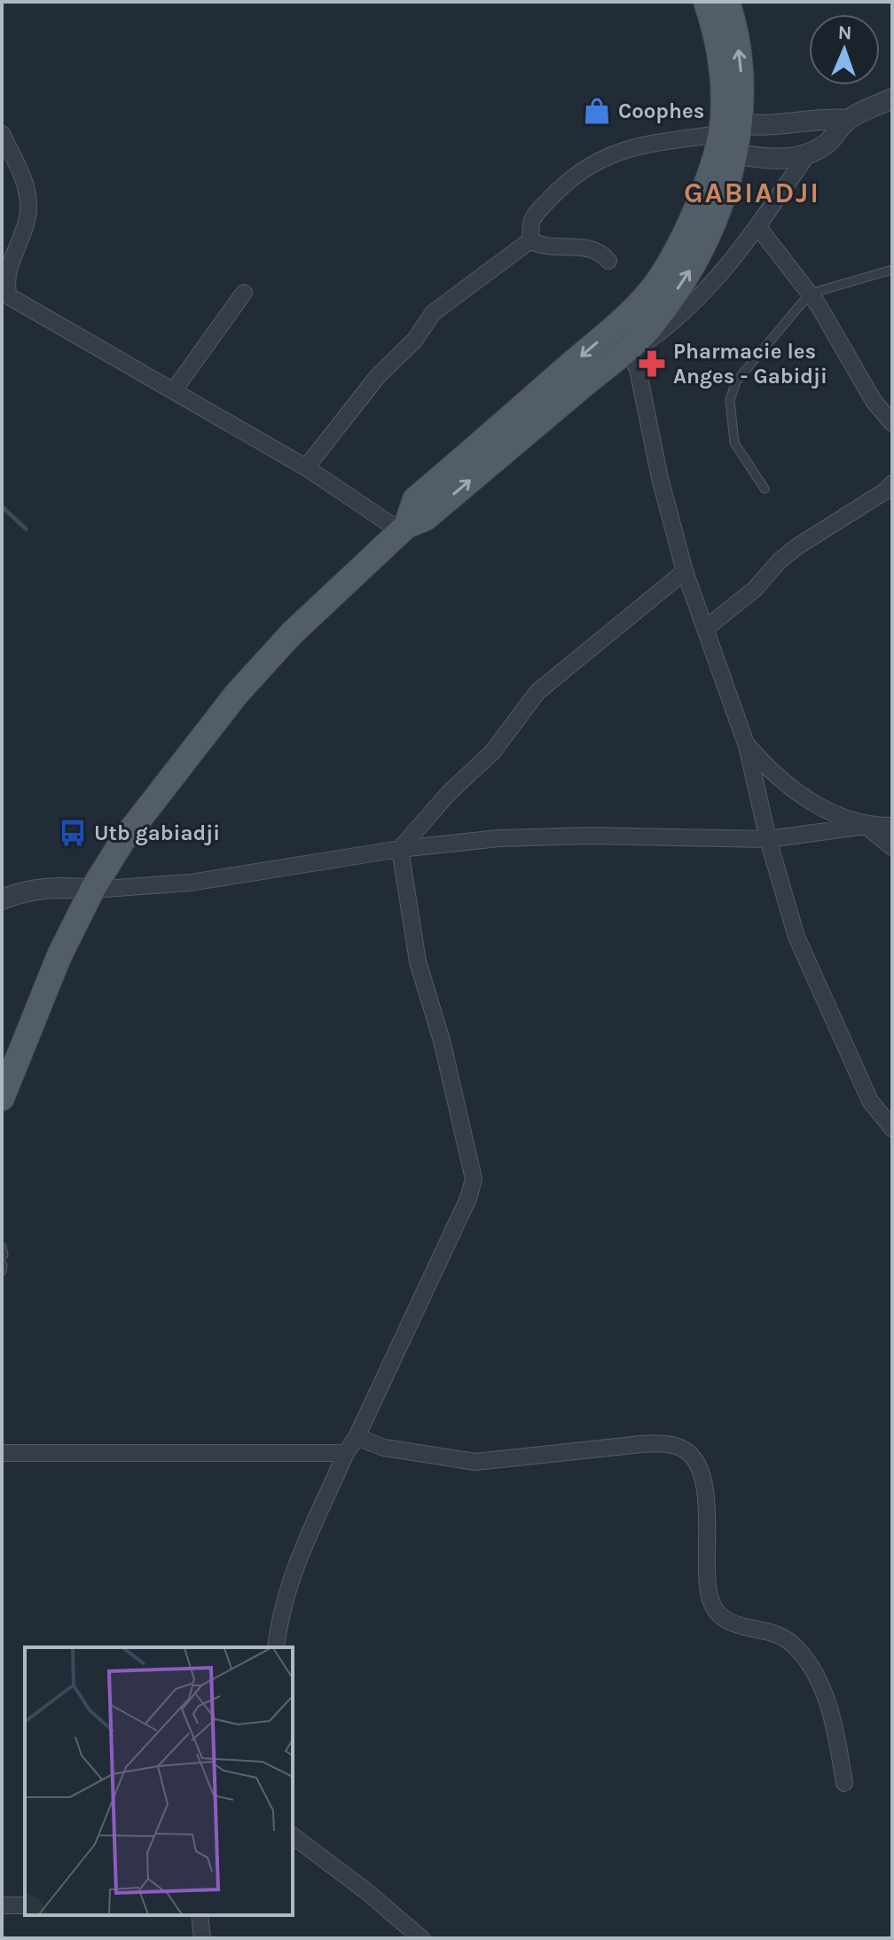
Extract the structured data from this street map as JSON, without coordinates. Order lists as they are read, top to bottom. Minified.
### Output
{"districts":["GABIADJI"],"places":{"shop":["Coophes"],"pharmacy":["Pharmacie les Anges - Gabidji"],"bus stop":["Utb gabiadji"]},"north":"top"}
